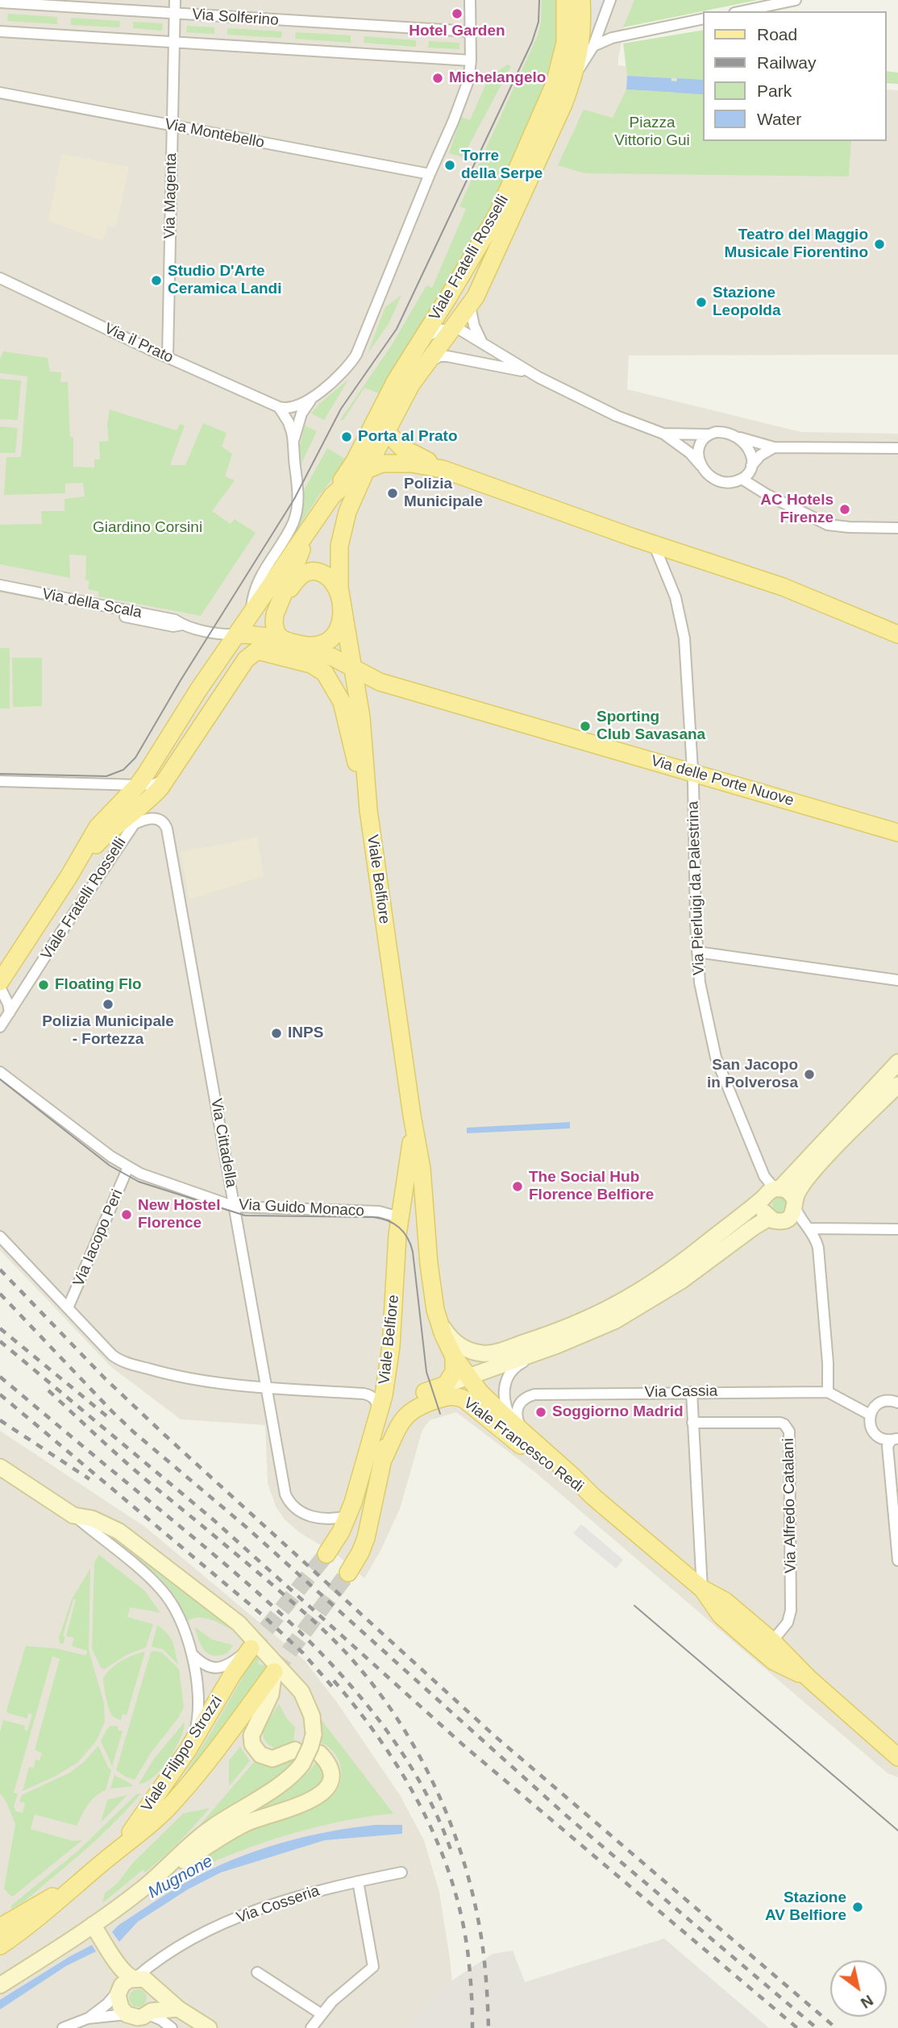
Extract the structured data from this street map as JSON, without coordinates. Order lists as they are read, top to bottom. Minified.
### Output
{"streets":{"main road":["Viale Fratelli Rosselli","Via delle Porte Nuove","Viale Belfiore","Viale Francesco Redi","Viale Filippo Strozzi"],"street":["Via Solferino","Via Montebello","Via Magenta","Via il Prato","Via della Scala","Via Pierluigi da Palestrina","Via Cittadella","Via Guido Monaco","Via Iacopo Peri","Via Cassia","Via Alfredo Catalani","Via Cosseria"]},"crossings":[["Via Solferino","Via Magenta"],["Via Montebello","Via Magenta"],["Via Magenta","Via il Prato"],["Viale Fratelli Rosselli","Viale Belfiore"],["Viale Fratelli Rosselli","Via Cittadella"],["Via delle Porte Nuove","Viale Belfiore"],["Via delle Porte Nuove","Via Pierluigi da Palestrina"],["Viale Belfiore","Via Cittadella"],["Viale Belfiore","Via Guido Monaco"],["Viale Belfiore","Viale Francesco Redi"],["Via Cittadella","Via Guido Monaco"],["Via Guido Monaco","Via Iacopo Peri"],["Via Cassia","Viale Francesco Redi"],["Viale Francesco Redi","Via Alfredo Catalani"]],"water":["Mugnone"],"parks":["Piazza Vittorio Gui","Giardino Corsini"],"places":["Hotel Garden","Michelangelo","Torre della Serpe","Teatro del Maggio Musicale Fiorentino","Studio D'Arte Ceramica Landi","Stazione Leopolda","Porta al Prato","Polizia Municipale","AC Hotels Firenze","Sporting Club Savasana","Floating Flo","Polizia Municipale - Fortezza","INPS","San Jacopo in Polverosa","The Social Hub Florence Belfiore","New Hostel Florence","Soggiorno Madrid","Stazione AV Belfiore"],"legend":["Road","Railway","Park","Water"],"north":"bottom right"}
